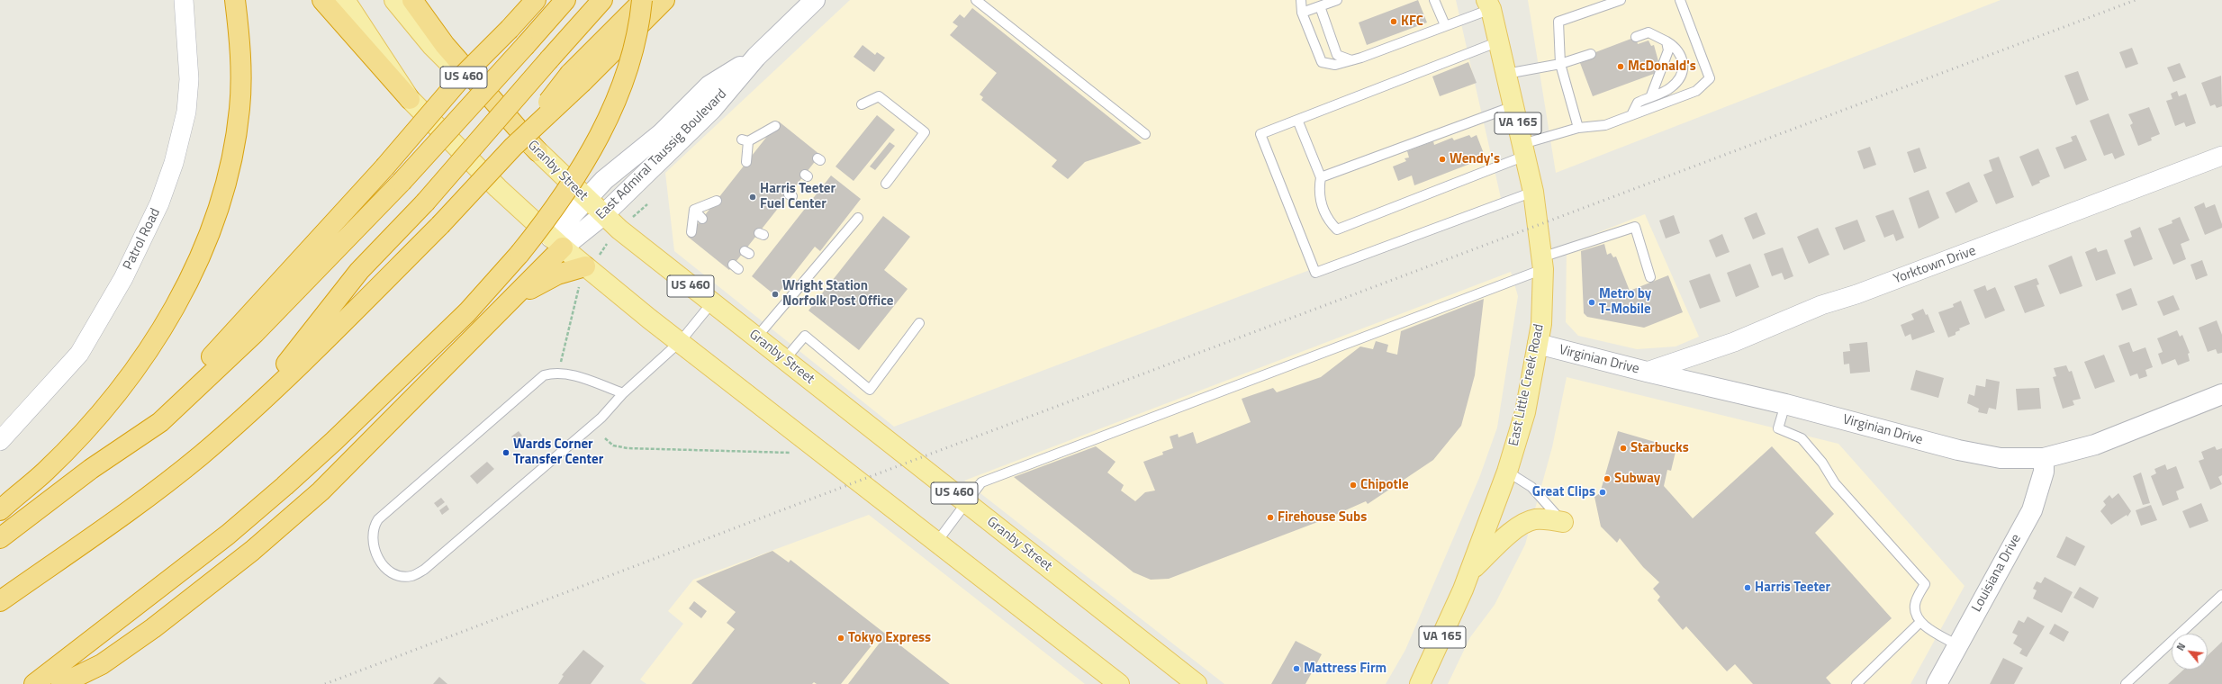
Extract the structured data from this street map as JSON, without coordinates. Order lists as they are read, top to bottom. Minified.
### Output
{"streets":{"main road":["US 460","VA 165","Granby Street","East Little Creek Road"],"street":["East Admiral Taussig Boulevard","Patrol Road","Yorktown Drive","Virginian Drive","Louisiana Drive"]},"crossings":[["East Admiral Taussig Boulevard","Granby Street"],["Yorktown Drive","Virginian Drive"],["Virginian Drive","East Little Creek Road"],["Virginian Drive","Louisiana Drive"]],"places":["KFC","McDonald's","Wendy's","Harris Teeter Fuel Center","Wright Station Norfolk Post Office","Metro by T-Mobile","Starbucks","Wards Corner Transfer Center","Subway","Chipotle","Great Clips","Firehouse Subs","Harris Teeter","Tokyo Express","Mattress Firm"],"north":"top left"}
